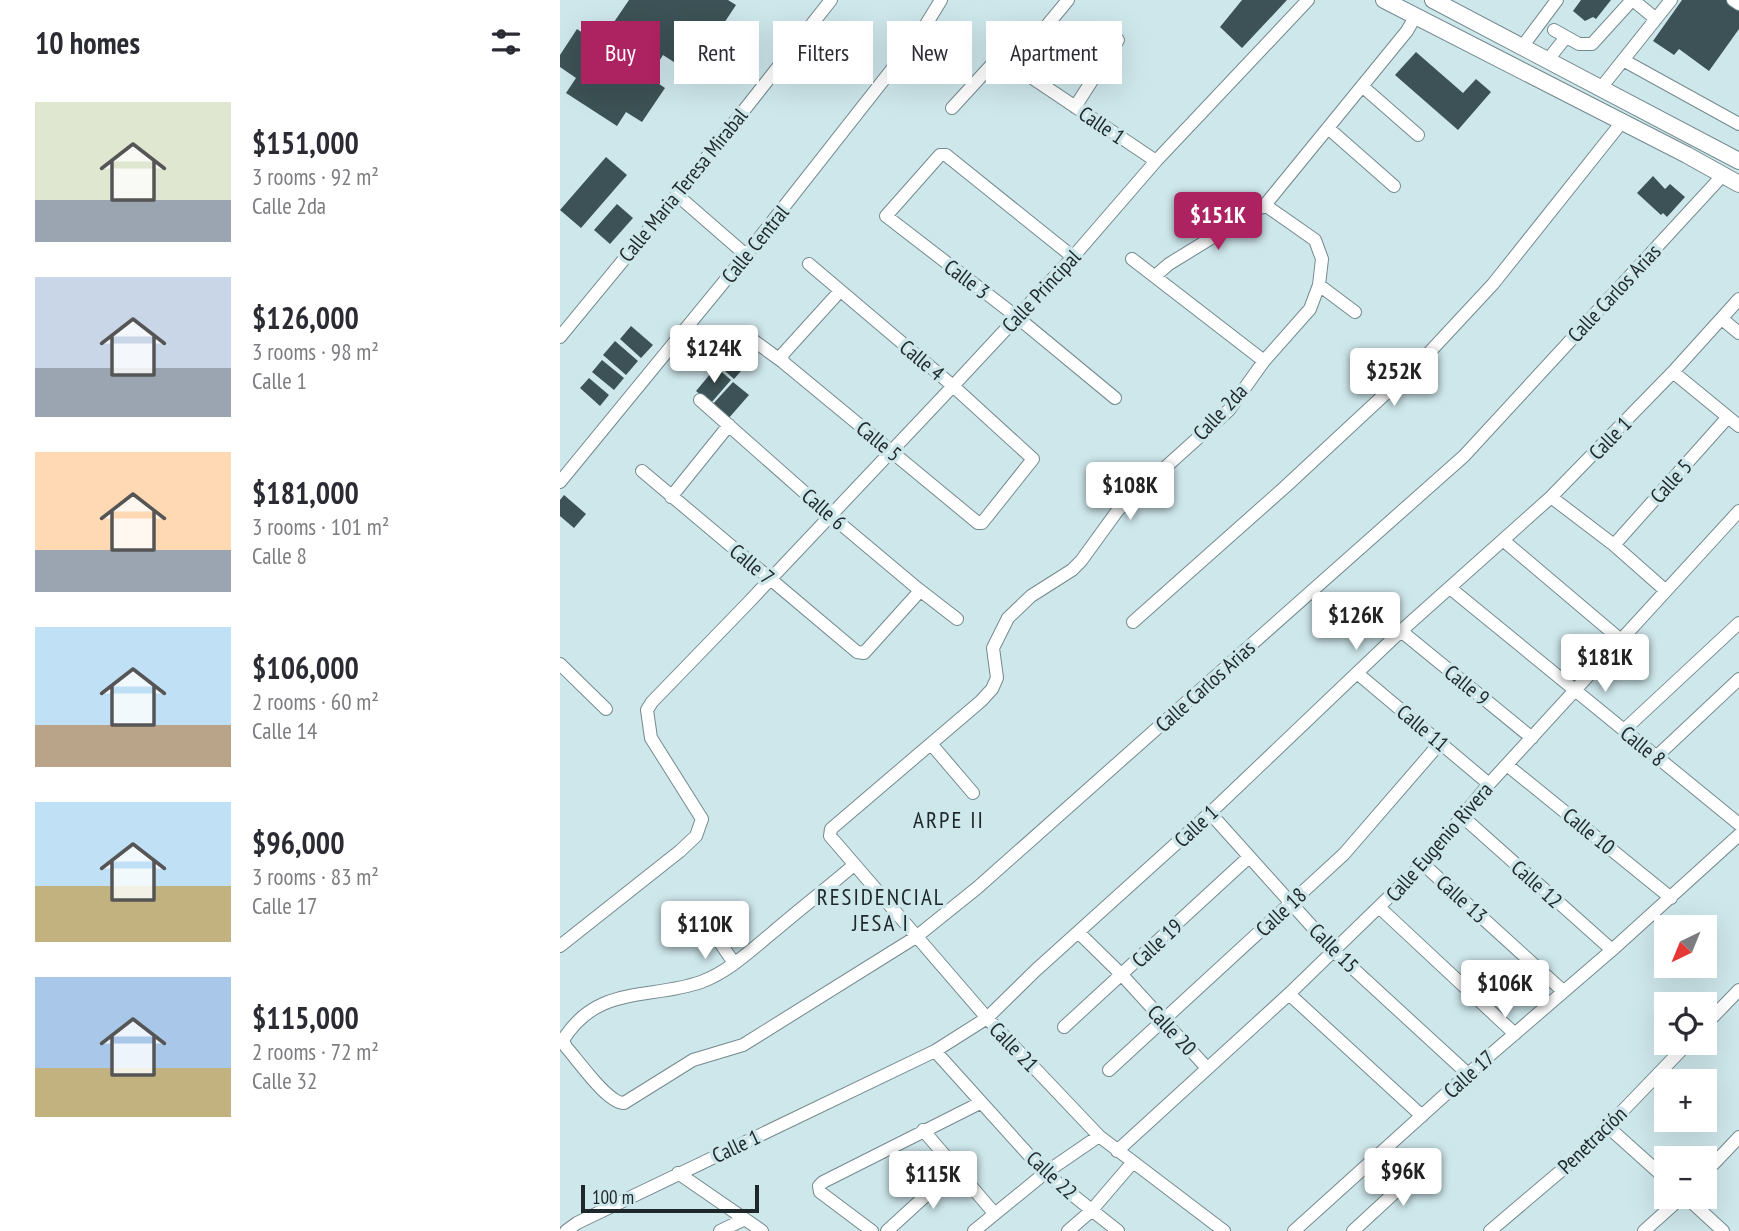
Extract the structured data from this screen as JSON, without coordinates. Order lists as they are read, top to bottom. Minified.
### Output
{"streets":{"street":["Calle 1","Calle Maria Teresa Mirabal","Calle Central","Calle 3","Calle Principal","Calle Carlos Arias","Calle 4","Calle 2da","Calle 5","Calle 6","Calle 7","Calle 9","Calle 11","Calle 8","Calle 10","Calle Eugenio Rivera","Calle 12","Calle 13","Calle 18","Calle 19","Calle 15","Calle 20","Calle 21","Calle 17","Penetración","Calle 22"]},"crossings":[["Calle 1","Calle Principal"],["Calle 1","Calle 9"],["Calle 1","Calle 11"],["Calle 1","Calle 8"],["Calle 1","Calle 15"],["Calle 1","Calle 20"],["Calle 1","Calle 21"],["Calle 1","Calle 22"],["Calle 3","Calle Principal"],["Calle Principal","Calle 4"],["Calle Principal","Calle 5"],["Calle Principal","Calle 6"],["Calle Principal","Calle 7"],["Calle Carlos Arias","Calle 21"],["Calle 4","Calle 5"],["Calle 2da","Calle 21"],["Calle 6","Calle 7"],["Calle 9","Calle Eugenio Rivera"],["Calle 11","Calle Eugenio Rivera"],["Calle 11","Calle 18"],["Calle 8","Calle Eugenio Rivera"],["Calle 10","Calle Eugenio Rivera"],["Calle 10","Calle 17"],["Calle Eugenio Rivera","Calle 12"],["Calle Eugenio Rivera","Calle 13"],["Calle Eugenio Rivera","Calle 15"],["Calle Eugenio Rivera","Calle 20"],["Calle Eugenio Rivera","Calle 21"],["Calle 12","Calle 17"],["Calle 13","Calle 17"],["Calle 18","Calle 15"],["Calle 18","Calle 20"],["Calle 19","Calle 15"],["Calle 19","Calle 20"],["Calle 15","Calle 17"]],"districts":["ARPE II","RESIDENCIAL JESA I"],"scale_bar":"100 m","north":"bottom left","page":{"heading":"10 homes","chip":["Buy","Rent","Filters","New","Apartment"],"list":[{"name":"$151,000","note":"3 rooms · 92 m² · Calle 2da"},{"name":"$126,000","note":"3 rooms · 98 m² · Calle 1"},{"name":"$181,000","note":"3 rooms · 101 m² · Calle 8"},{"name":"$106,000","note":"2 rooms · 60 m² · Calle 14"},{"name":"$96,000","note":"3 rooms · 83 m² · Calle 17"},{"name":"$115,000","note":"2 rooms · 72 m² · Calle 32"}],"price":["$151K","$124K","$252K","$108K","$126K","$181K","$110K","$106K","$96K","$115K"],"map_buttons":["+","−"],"scale":"100 m"}}
